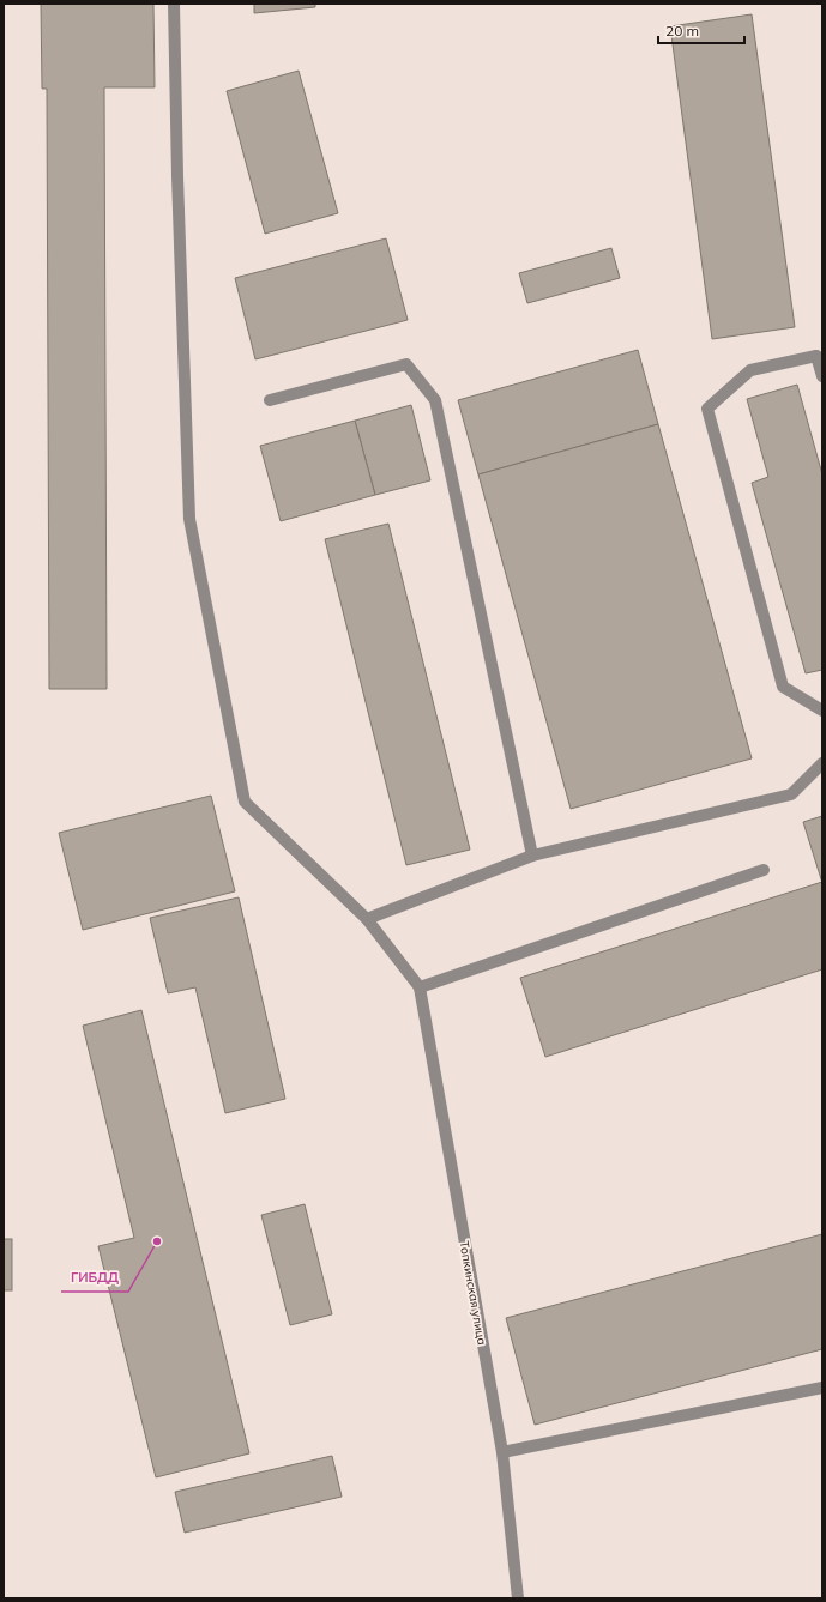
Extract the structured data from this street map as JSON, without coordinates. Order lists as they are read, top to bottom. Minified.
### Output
{"streets":{"street":["Топкинская улица"]},"places":["ГИБДД"],"scale_bar":"20 m"}
